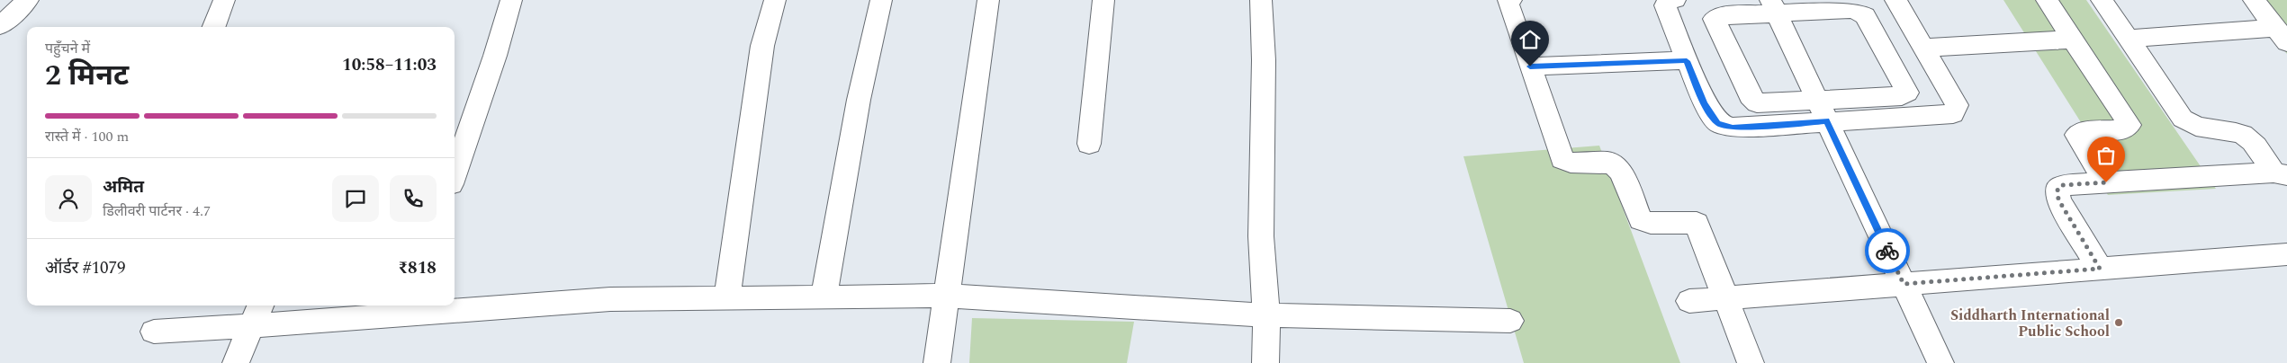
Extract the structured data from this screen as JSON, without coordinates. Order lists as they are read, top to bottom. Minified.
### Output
{"places":["Siddharth International Public School"],"page":{"heading":["2 मिनट","पहुँचने में","10:58–11:03"],"panel":["अमित","डिलीवरी पार्टनर · 4.7","ऑर्डर #1079","₹818"],"bar":"रास्ते में · 100 m"}}
